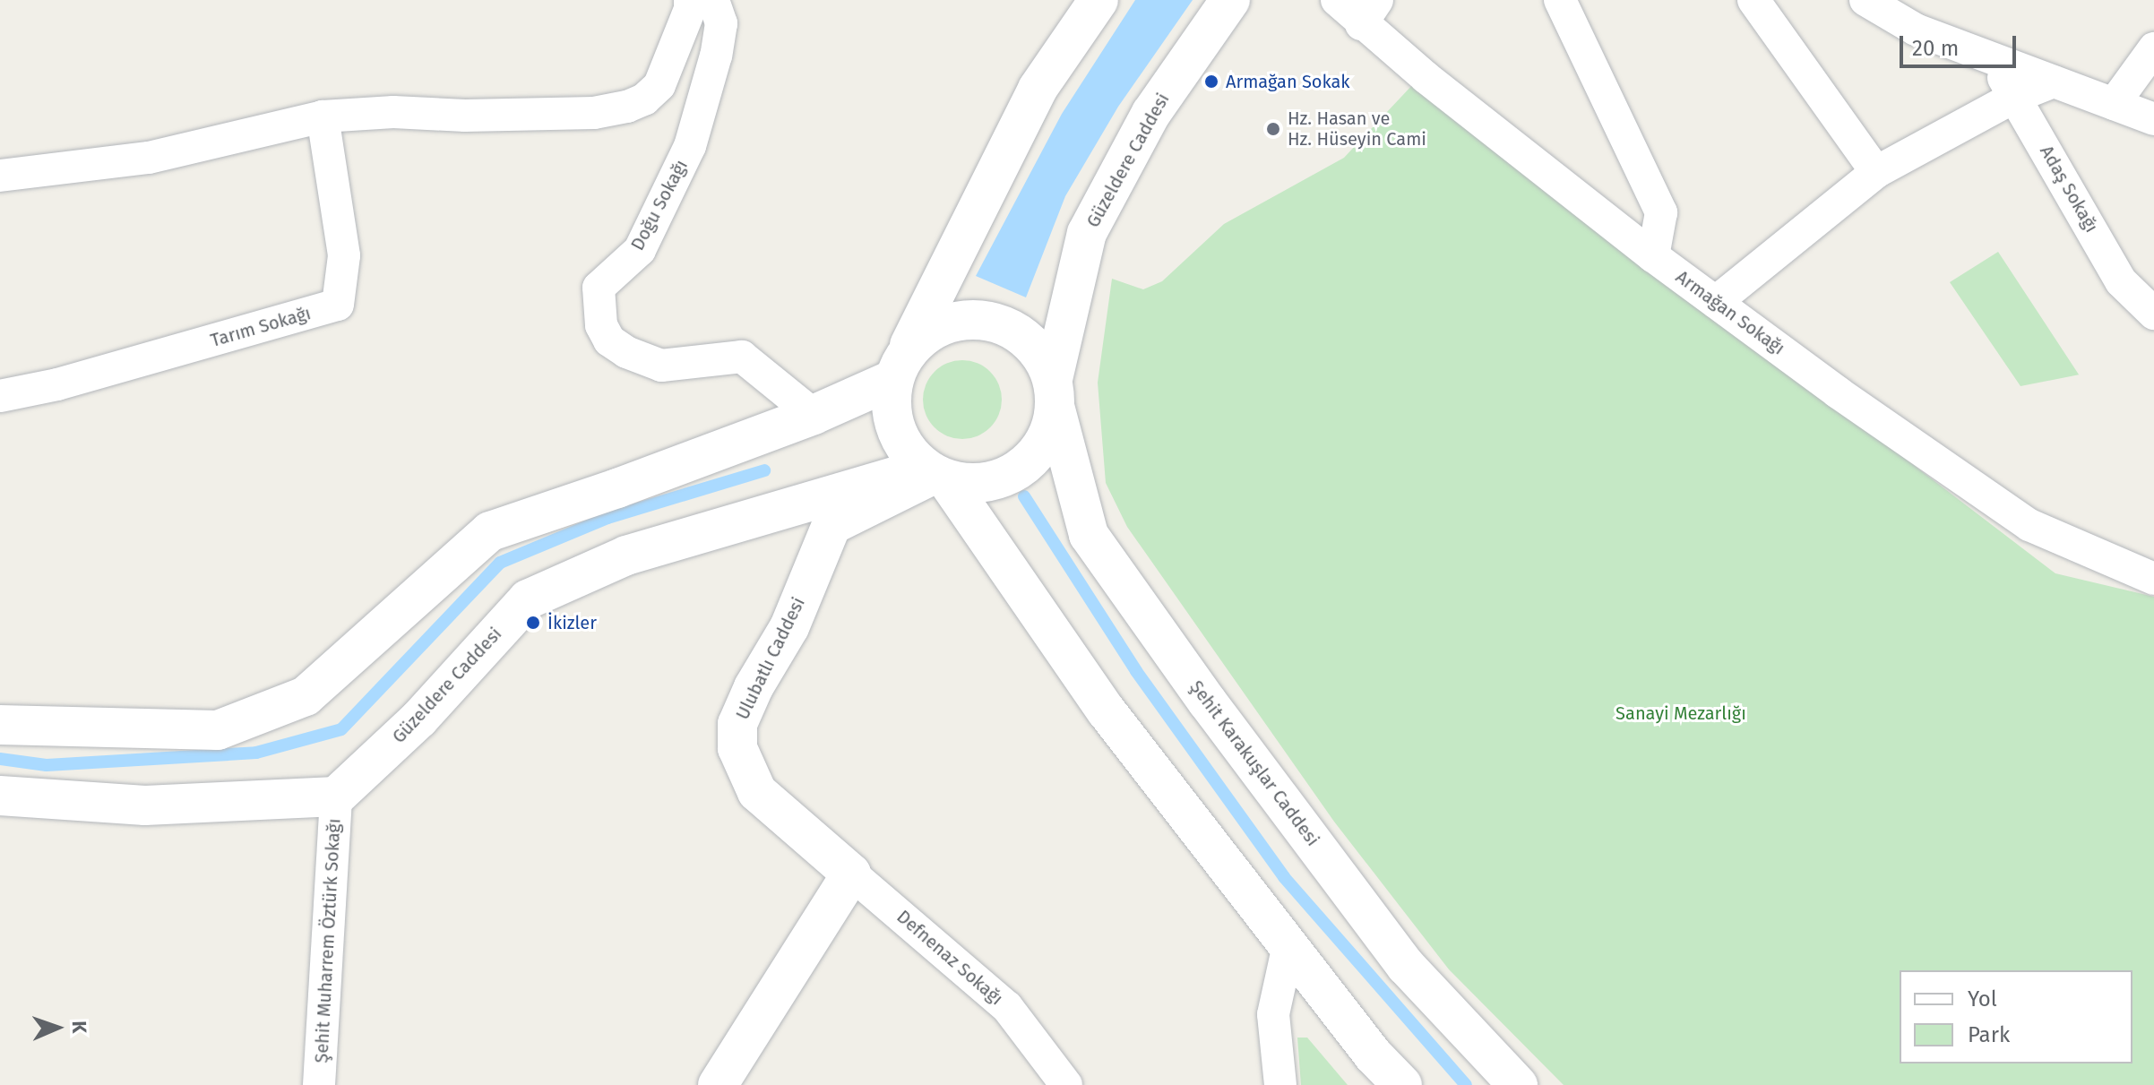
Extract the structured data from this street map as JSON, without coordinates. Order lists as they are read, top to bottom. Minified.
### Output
{"streets":{"main road":["Güzeldere Caddesi","Ulubatlı Caddesi","Şehit Karakuşlar Caddesi"],"street":["Adaş Sokağı","Doğu Sokağı","Armağan Sokağı","Tarım Sokağı","Şehit Muharrem Öztürk Sokağı","Defnenaz Sokağı"]},"crossings":[["Güzeldere Caddesi","Ulubatlı Caddesi"],["Güzeldere Caddesi","Şehit Karakuşlar Caddesi"],["Güzeldere Caddesi","Şehit Muharrem Öztürk Sokağı"],["Ulubatlı Caddesi","Şehit Karakuşlar Caddesi"],["Ulubatlı Caddesi","Defnenaz Sokağı"]],"parks":["Sanayi Mezarlığı"],"places":["Armağan Sokak","Hz. Hasan ve Hz. Hüseyin Cami","İkizler"],"legend":["Yol","Park"],"scale_bar":"20 m","north":"right"}
